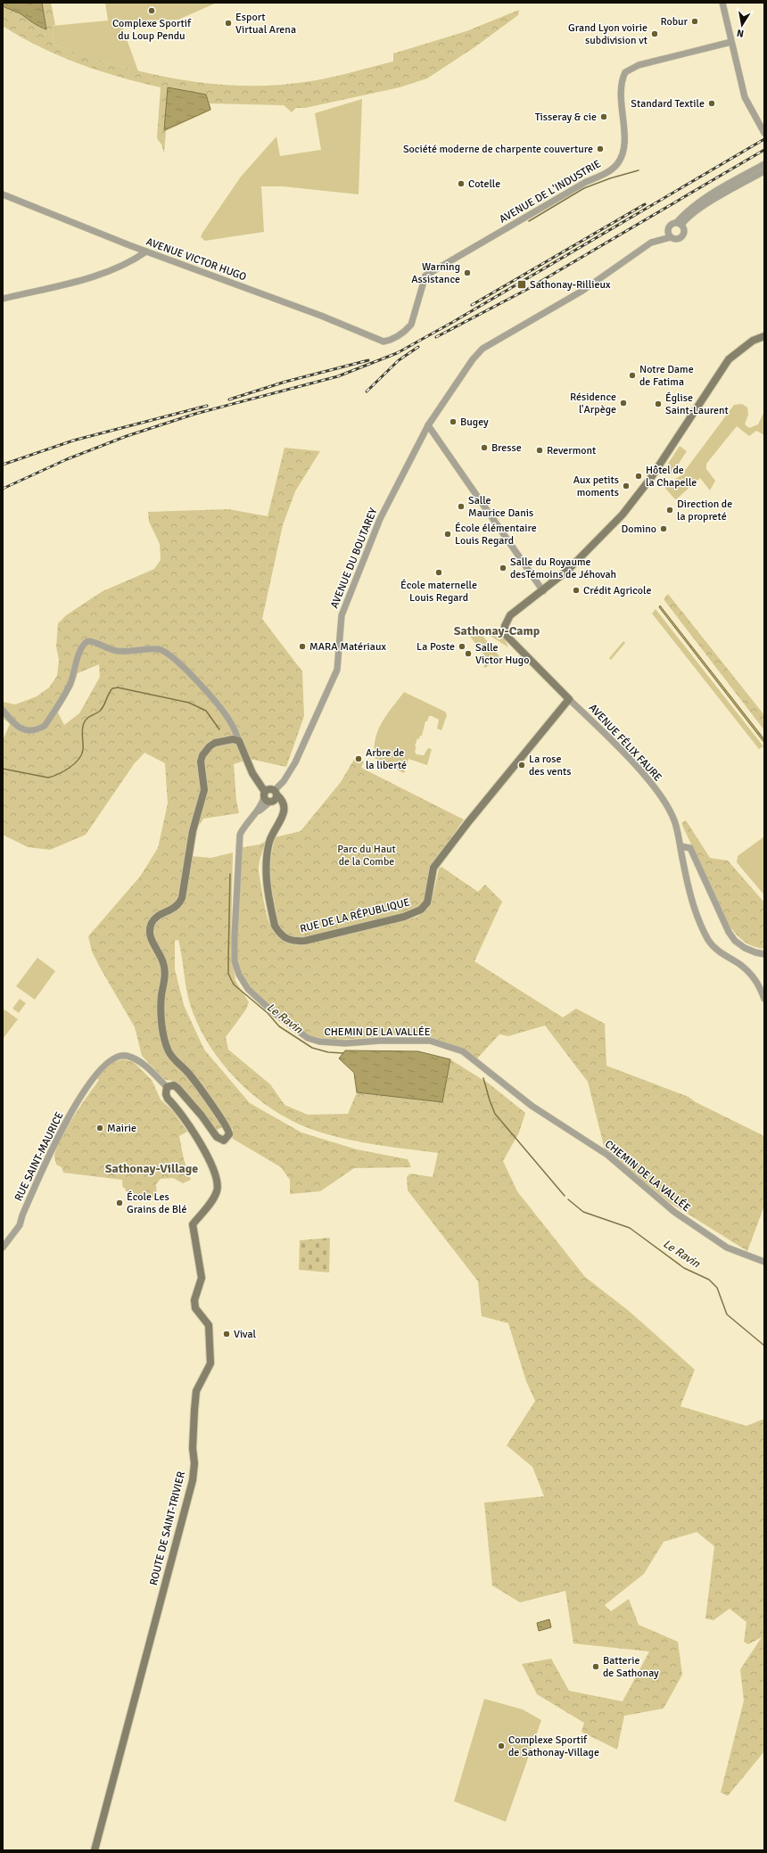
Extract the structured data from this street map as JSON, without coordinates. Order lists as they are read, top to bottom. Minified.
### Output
{"streets":{"main road":["AVENUE FÉLIX FAURE","RUE DE LA RÉPUBLIQUE","ROUTE DE SAINT-TRIVIER"],"street":["AVENUE DE L'INDUSTRIE","AVENUE VICTOR HUGO","AVENUE DU BOUTAREY","CHEMIN DE LA VALLÉE","RUE SAINT-MAURICE"]},"crossings":[["AVENUE DE L'INDUSTRIE","AVENUE VICTOR HUGO"],["AVENUE DU BOUTAREY","RUE DE LA RÉPUBLIQUE"],["AVENUE DU BOUTAREY","CHEMIN DE LA VALLÉE"],["AVENUE FÉLIX FAURE","RUE DE LA RÉPUBLIQUE"],["RUE SAINT-MAURICE","ROUTE DE SAINT-TRIVIER"]],"districts":["Sathonay-Camp","Sathonay-Village"],"water":["Le Ravin"],"parks":["Parc du Haut de la Combe"],"places":{"other":["Complexe Sportif du Loup Pendu","Robur","Esport Virtual Arena","Grand Lyon voirie subdivision vt","Standard Textile","Tisseray & cie","Société moderne de charpente couverture","Cotelle","Warning Assistance","Notre Dame de Fatima","Résidence l'Arpège","Église Saint-Laurent","Bugey","Bresse","Revermont","Hôtel de la Chapelle","Aux petits moments","Salle Maurice Danis","Direction de la propreté","Domino","École élémentaire Louis Regard","Salle du Royaume desTémoins de Jéhovah","École maternelle Louis Regard","Crédit Agricole","MARA Matériaux","La Poste","Salle Victor Hugo","Arbre de la liberté","La rose des vents","Mairie","École Les Grains de Blé","Vival","Batterie de Sathonay","Complexe Sportif de Sathonay-Village"],"transit":["Sathonay-Rillieux"]},"north":"bottom"}
